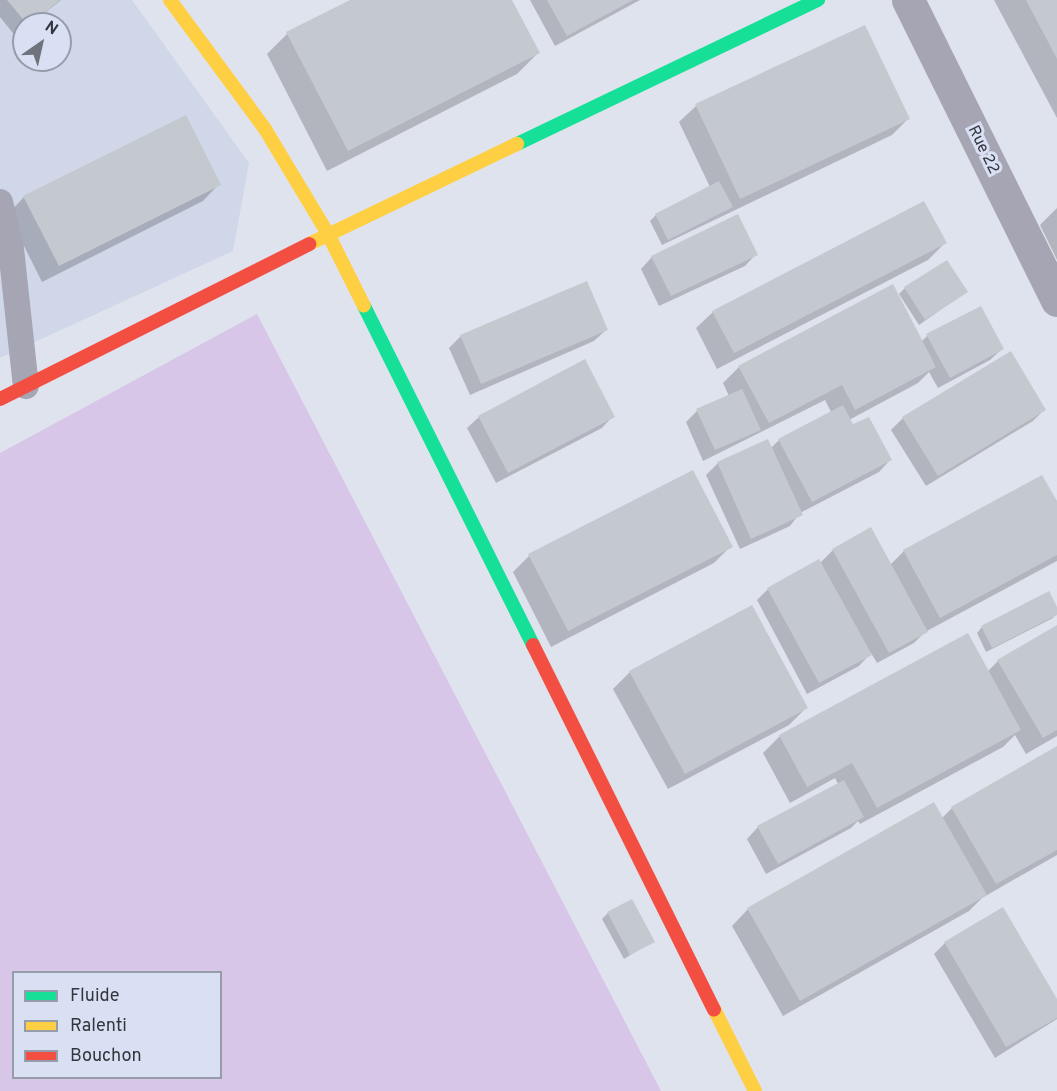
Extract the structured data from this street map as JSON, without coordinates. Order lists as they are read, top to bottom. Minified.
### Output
{"streets":{"street":["Rue 22"]},"legend":["Fluide","Ralenti","Bouchon"],"north":"top right"}
